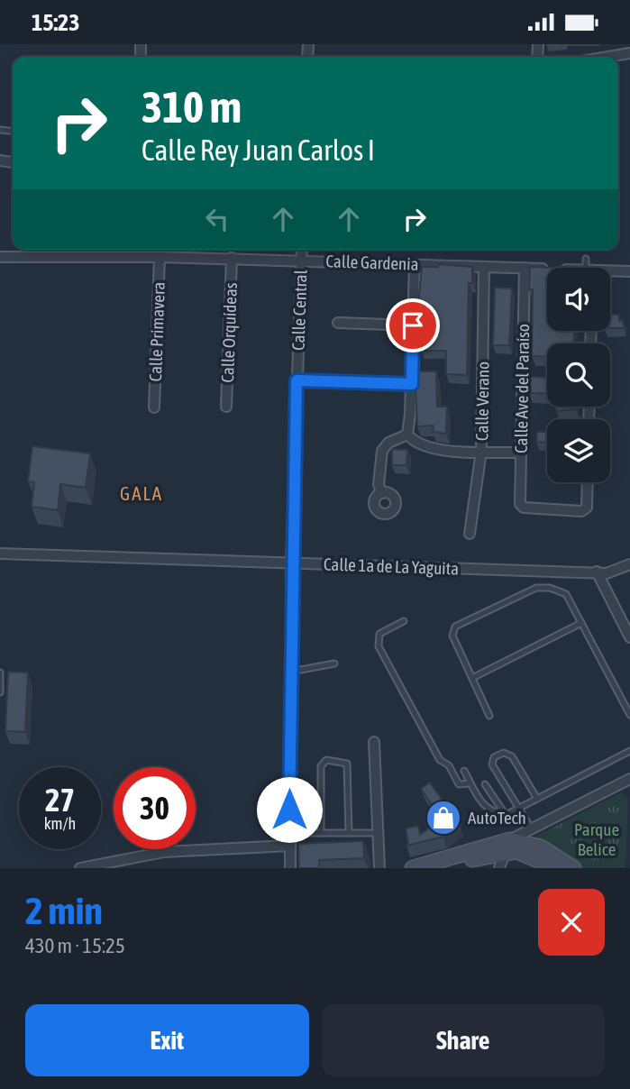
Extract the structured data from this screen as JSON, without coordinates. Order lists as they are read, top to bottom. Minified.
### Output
{"streets":{"street":["Calle Gardenia","Calle Central","Calle Primavera","Calle Orquídeas","Calle Ave del Paraíso","Calle Verano","Calle 1a de La Yaguita"]},"crossings":[["Calle Gardenia","Calle Central"],["Calle Gardenia","Calle Primavera"],["Calle Gardenia","Calle Orquídeas"],["Calle Gardenia","Calle Ave del Paraíso"],["Calle Gardenia","Calle Verano"],["Calle Central","Calle 1a de La Yaguita"]],"districts":["GALA"],"parks":["Parque Belice"],"places":{"shop":["AutoTech"]},"page":{"status":"15:23","turn":["310 m","Calle Rey Juan Carlos I"],"speed":"27 km/h","limit":"30","heading":["2 min","430 m · 15:25"],"buttons":["Exit","Share"]}}
